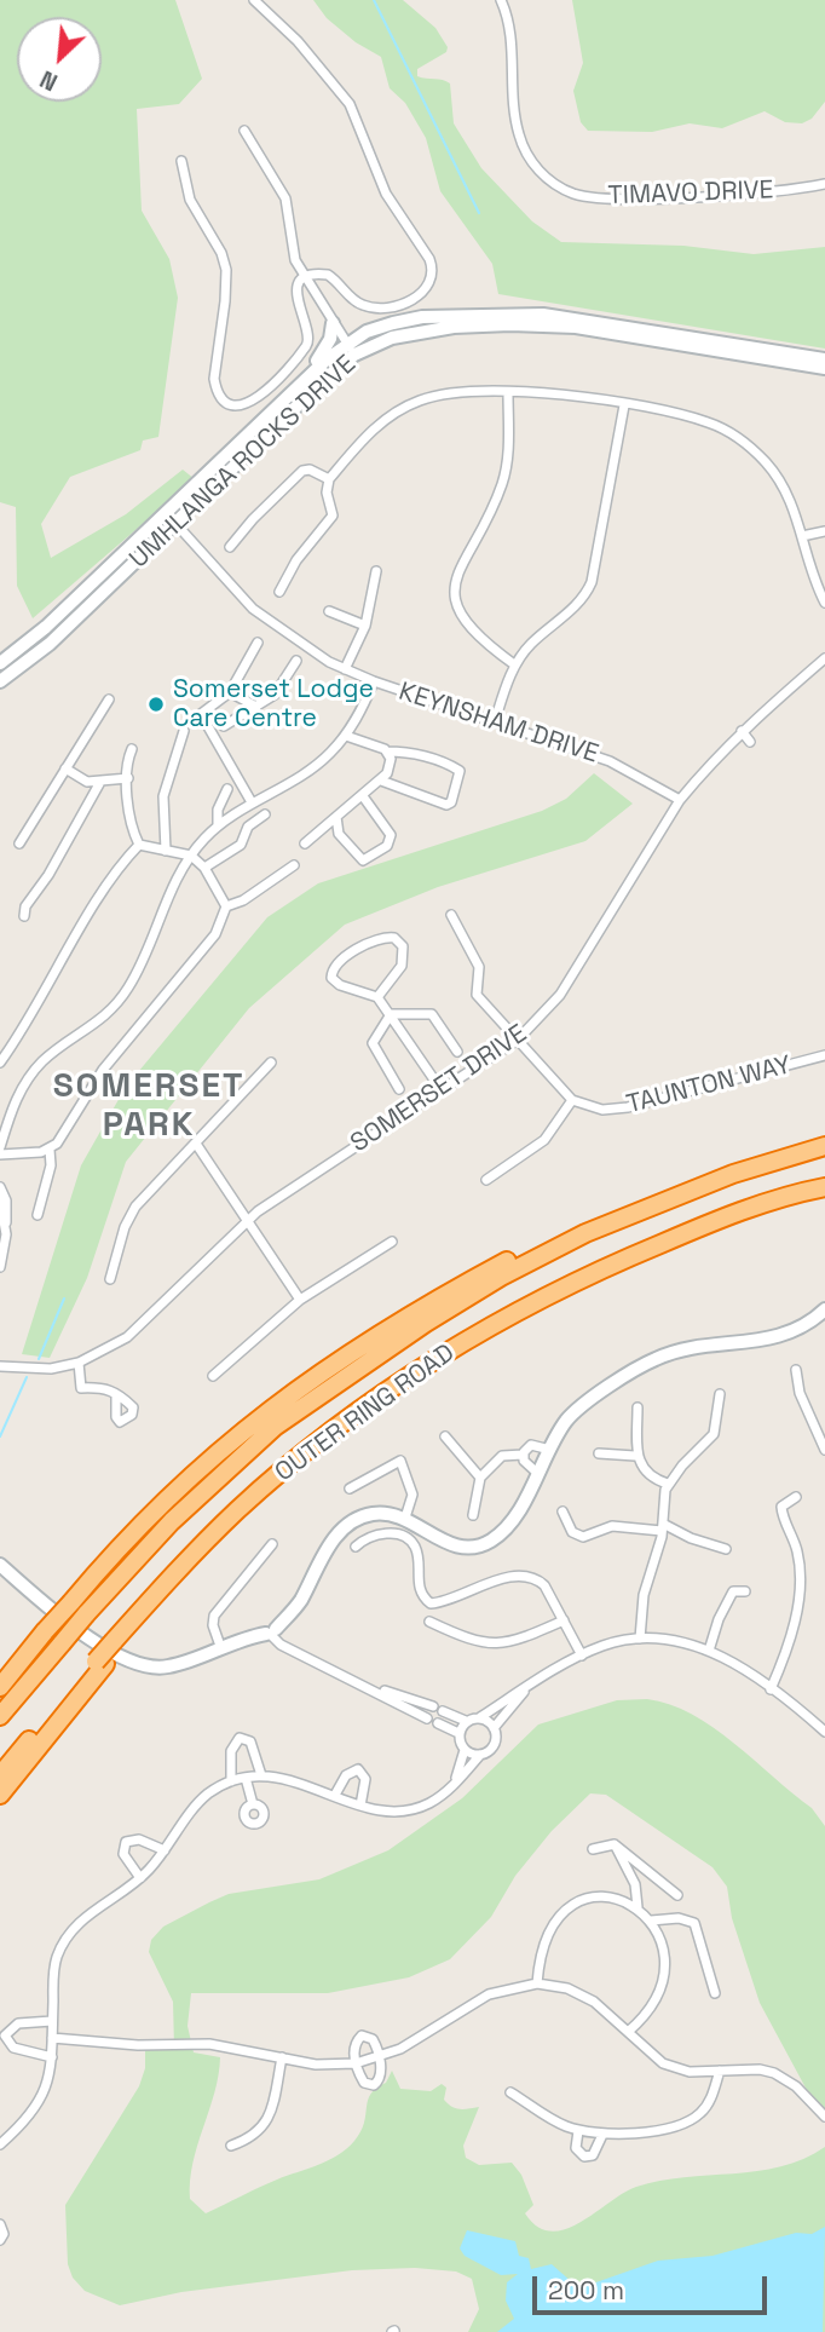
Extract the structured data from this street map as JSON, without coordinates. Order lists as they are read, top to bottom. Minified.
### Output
{"streets":{"highway":["OUTER RING ROAD"],"main road":["UMHLANGA ROCKS DRIVE"],"street":["TIMAVO DRIVE","KEYNSHAM DRIVE","TAUNTON WAY","SOMERSET DRIVE"]},"crossings":[["UMHLANGA ROCKS DRIVE","KEYNSHAM DRIVE"],["KEYNSHAM DRIVE","SOMERSET DRIVE"]],"districts":["SOMERSET PARK"],"places":["Somerset Lodge Care Centre"],"scale_bar":"200 m","north":"bottom left"}
